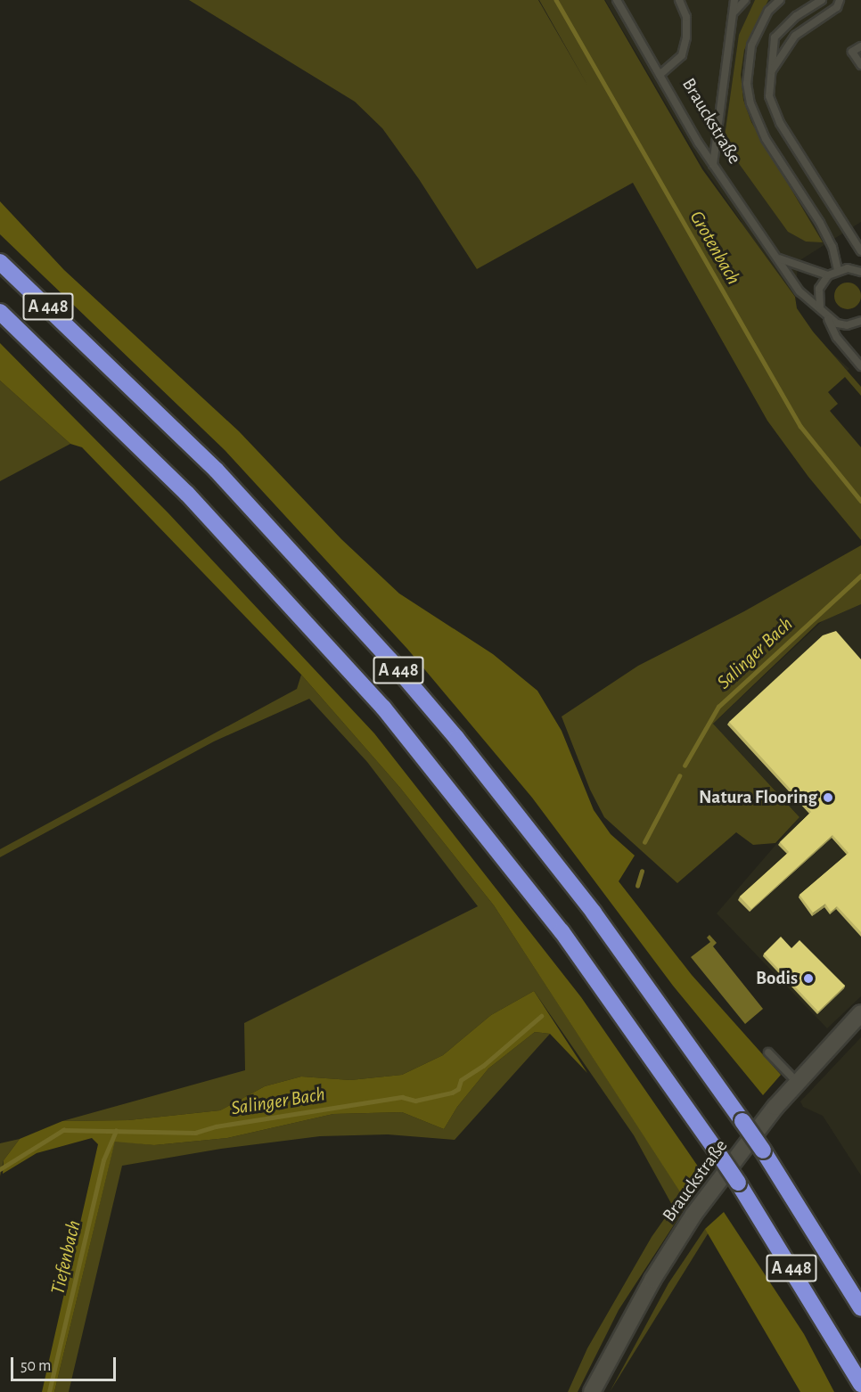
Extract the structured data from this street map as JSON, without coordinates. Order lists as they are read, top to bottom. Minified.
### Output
{"streets":{"highway":["A 448"],"street":["Brauckstraße"]},"water":["Grotenbach","Salinger Bach","Tiefenbach"],"places":["Natura Flooring","Bodis"],"scale_bar":"50 m"}
